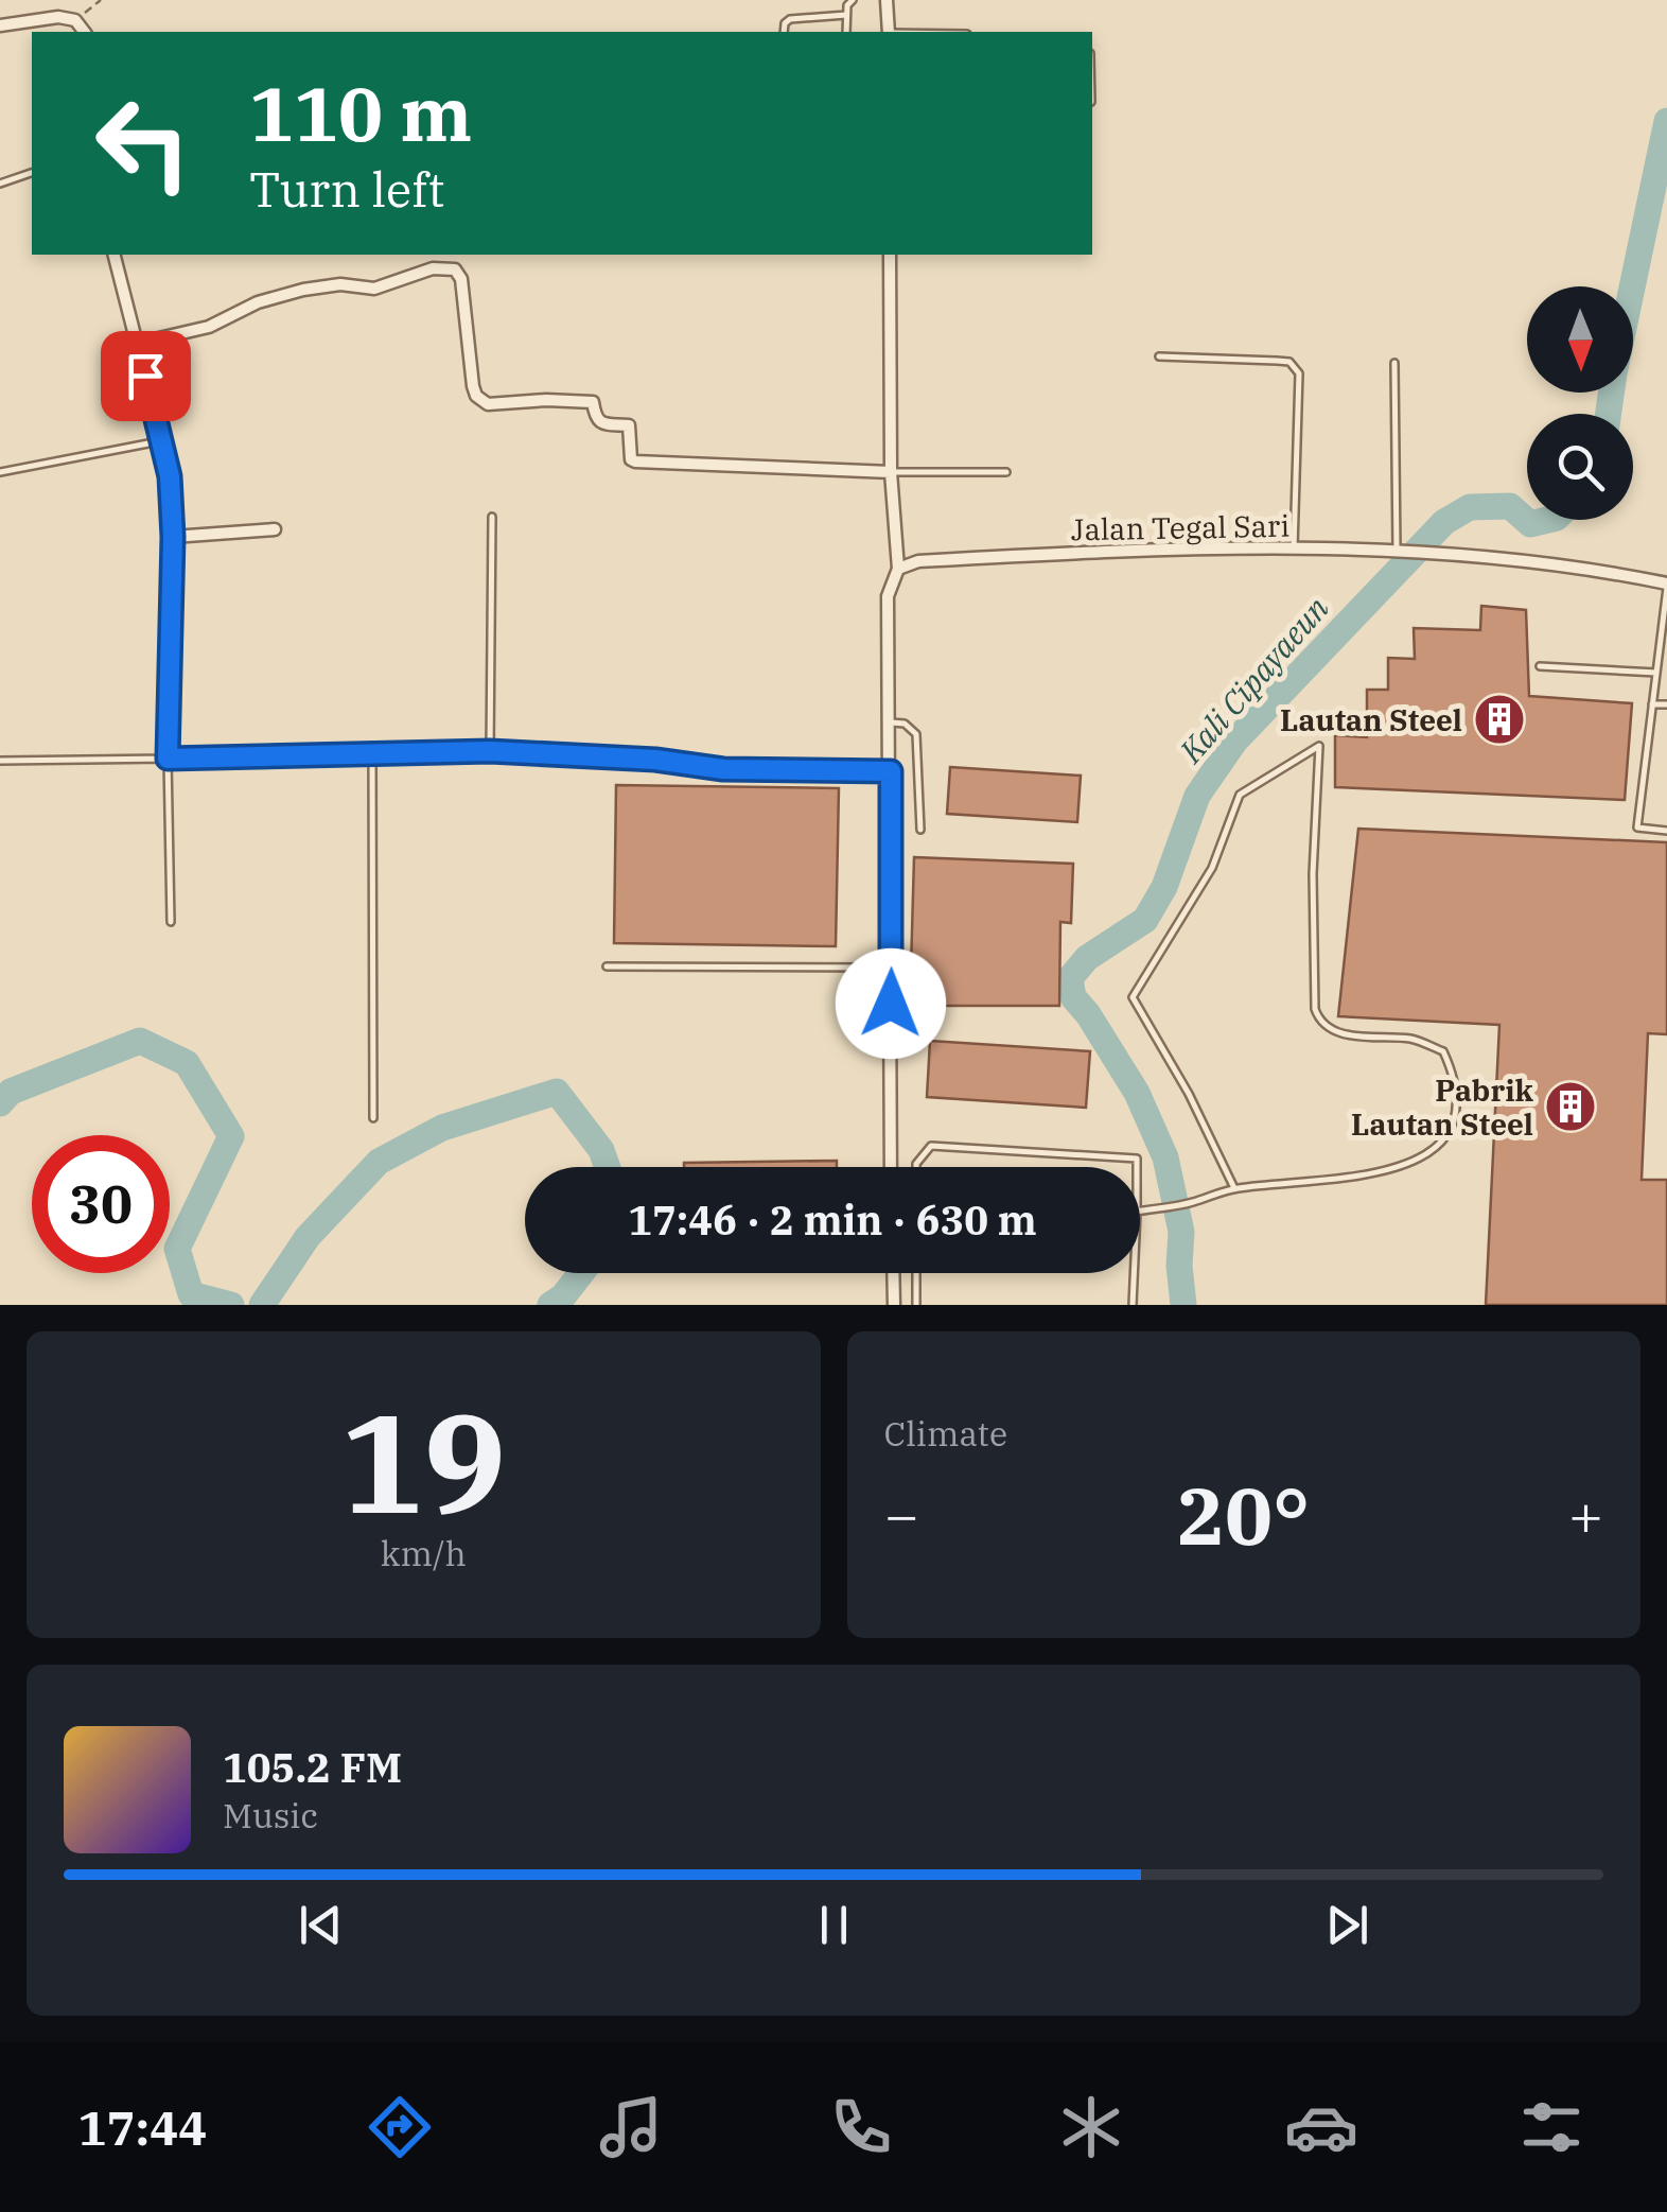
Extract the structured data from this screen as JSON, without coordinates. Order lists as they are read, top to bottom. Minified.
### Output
{"streets":{"street":["Jalan Tegal Sari"]},"water":["Kali Cipayaeun"],"places":{"building":["Lautan Steel","Pabrik Lautan Steel"]},"north":"bottom","page":{"turn":["110 m","Turn left"],"limit":"30","trip":"17:46 · 2 min · 630 m","tile":[["19","km/h"],"Climate"],"heat":["−","20°","+"],"song":["105.2 FM","Music"],"tabs":"17:44"}}
